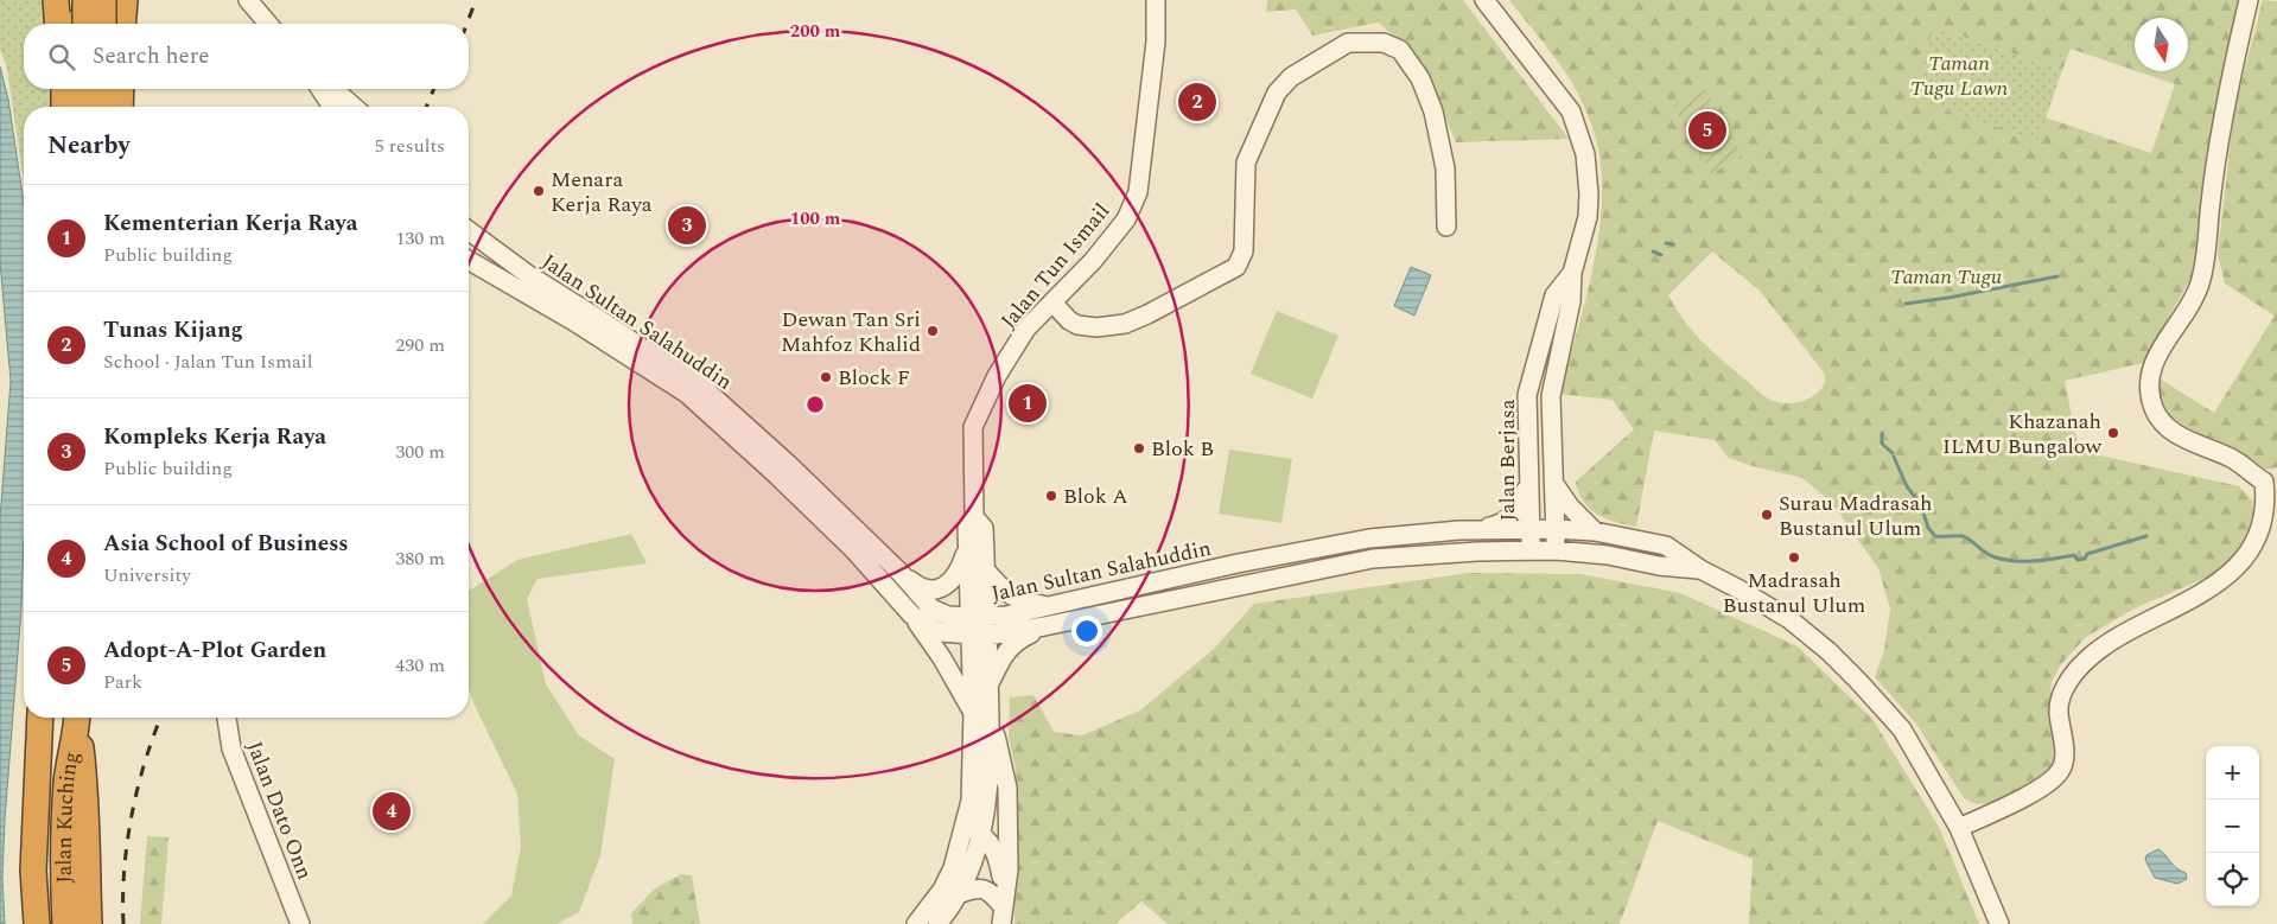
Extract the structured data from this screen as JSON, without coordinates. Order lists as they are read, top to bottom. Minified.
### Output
{"streets":{"highway":["Jalan Kuching"],"street":["Jalan Tun Ismail","Jalan Sultan Salahuddin","Jalan Berjasa","Jalan Dato Onn"]},"crossings":[["Jalan Tun Ismail","Jalan Sultan Salahuddin"],["Jalan Sultan Salahuddin","Jalan Berjasa"]],"parks":["Taman Tugu Lawn","Taman Tugu"],"places":["Menara Kerja Raya","Dewan Tan Sri Mahfoz Khalid","Block F","Khazanah ILMU Bungalow","Blok B","Blok A","Surau Madrasah Bustanul Ulum","Madrasah Bustanul Ulum"],"north":"bottom","page":{"search":"Search here","pins":["2","5","3","1","4"],"heading":["Nearby","5 results"],"list":[{"mark":"1","name":"Kementerian Kerja Raya","note":"Public building","value":"130 m"},{"mark":"2","name":"Tunas Kijang","note":"School · Jalan Tun Ismail","value":"290 m"},{"mark":"3","name":"Kompleks Kerja Raya","note":"Public building","value":"300 m"},{"mark":"4","name":"Asia School of Business","note":"University","value":"380 m"},{"mark":"5","name":"Adopt-A-Plot Garden","note":"Park","value":"430 m"}],"map_buttons":["+","−"]},"rings":["200 m","100 m"]}
